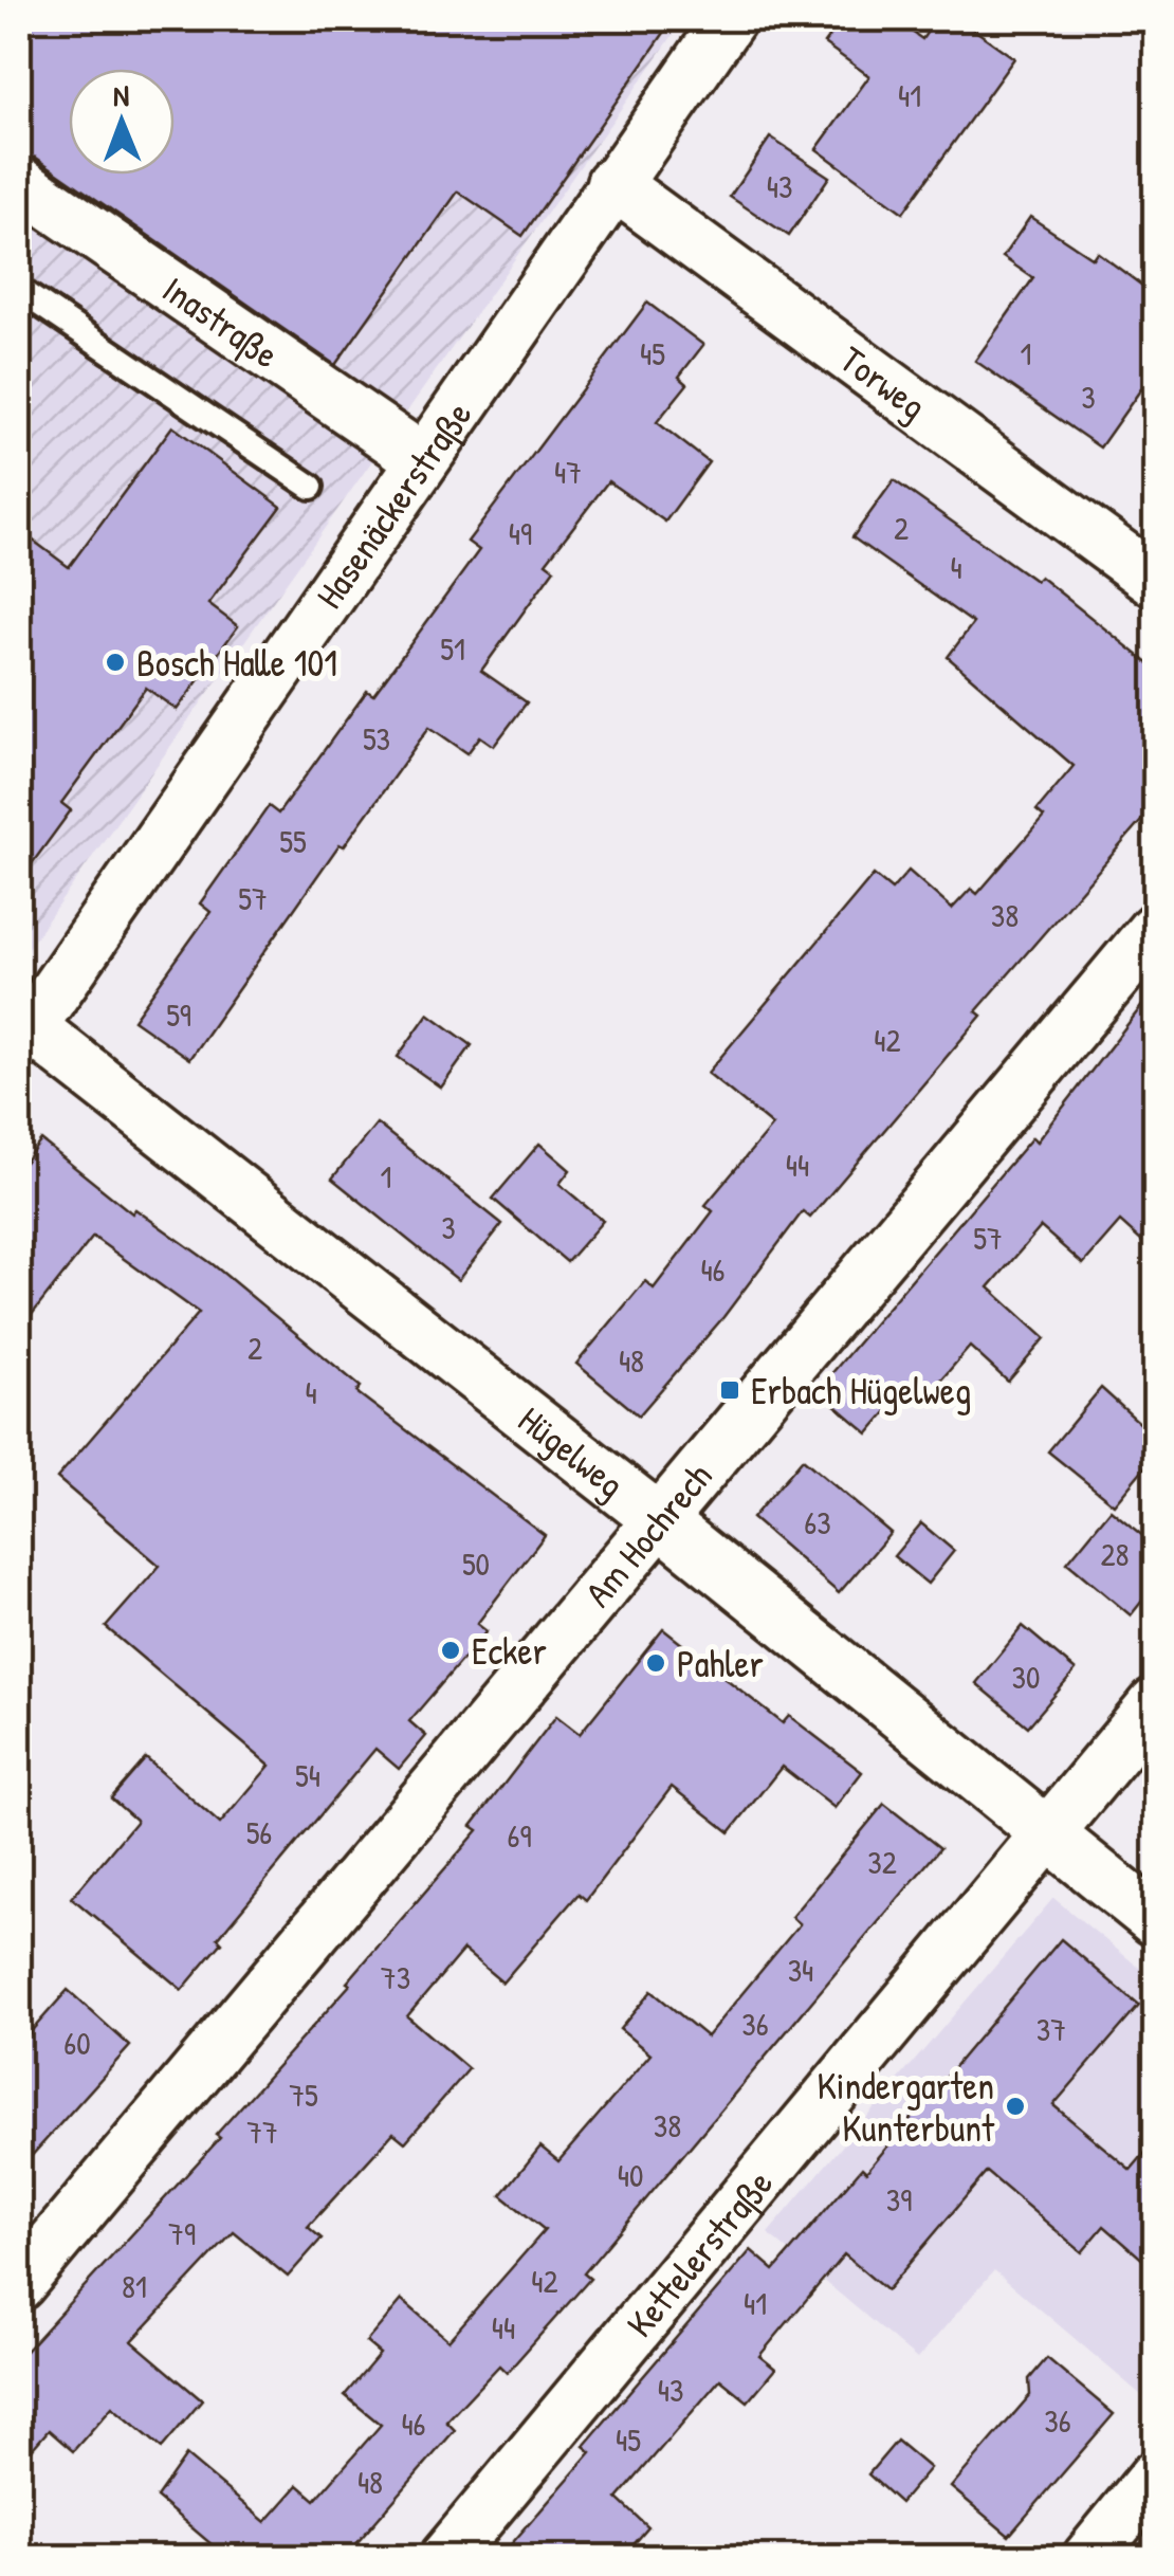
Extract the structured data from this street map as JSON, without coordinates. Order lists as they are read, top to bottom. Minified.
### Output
{"streets":{"street":["Inastraße","Torweg","Hasenäckerstraße","Hügelweg","Am Hochrech","Kettelerstraße"]},"crossings":[["Inastraße","Hasenäckerstraße"],["Torweg","Hasenäckerstraße"],["Hasenäckerstraße","Hügelweg"],["Hügelweg","Am Hochrech"],["Hügelweg","Kettelerstraße"]],"places":{"other":["Bosch Halle 101","Ecker","Pahler","Kindergarten Kunterbunt"],"transit":["Erbach Hügelweg"]},"house_numbers":["41","43","45","1","3","47","2","49","4","51","53","55","57","38","59","42","44","1","3","57","46","2","48","4","63","28","50","30","54","56","69","32","34","73","36","37","60","75","38","77","40","39","79","42","81","41","44","43","36","46","45","48"],"north":"top"}
